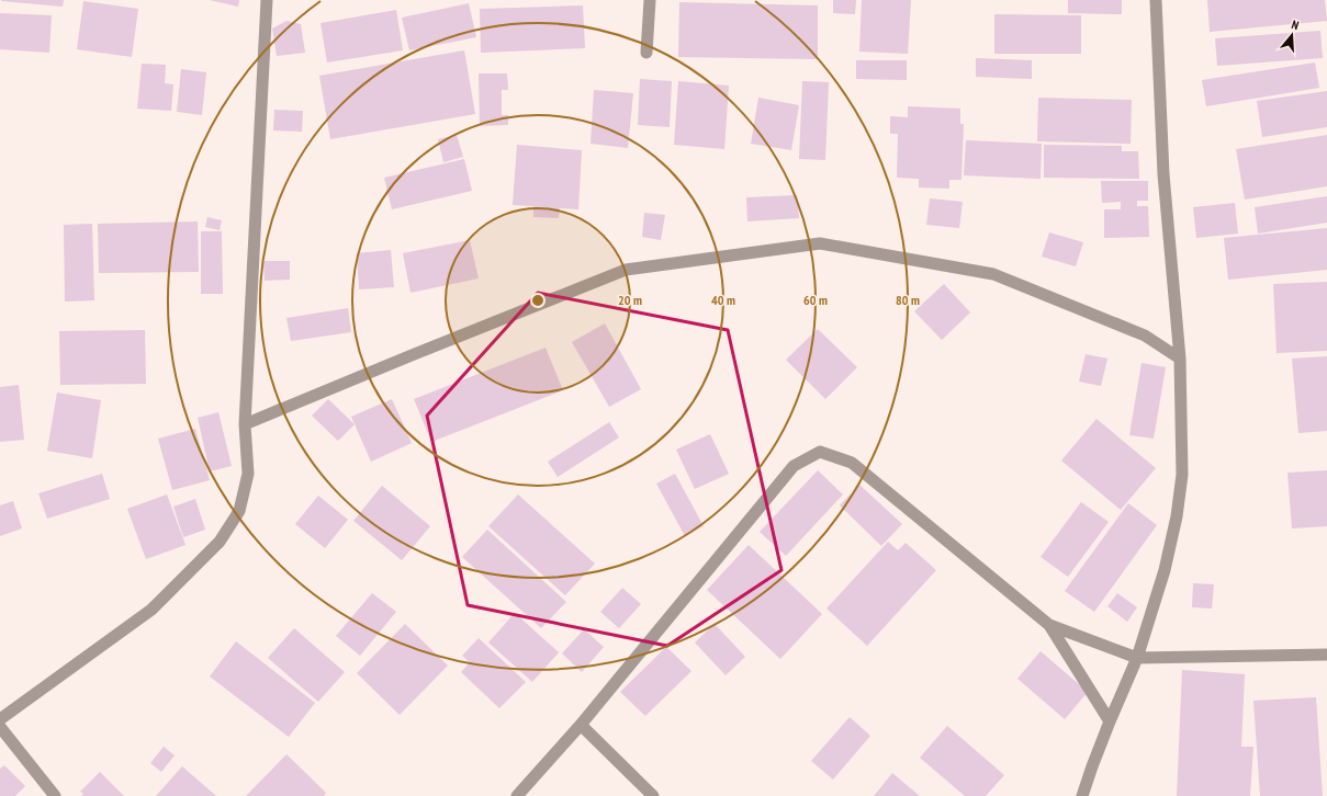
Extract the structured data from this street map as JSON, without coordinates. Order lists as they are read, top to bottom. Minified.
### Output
{"north":"top","rings":["20 m","40 m","60 m","80 m"]}
